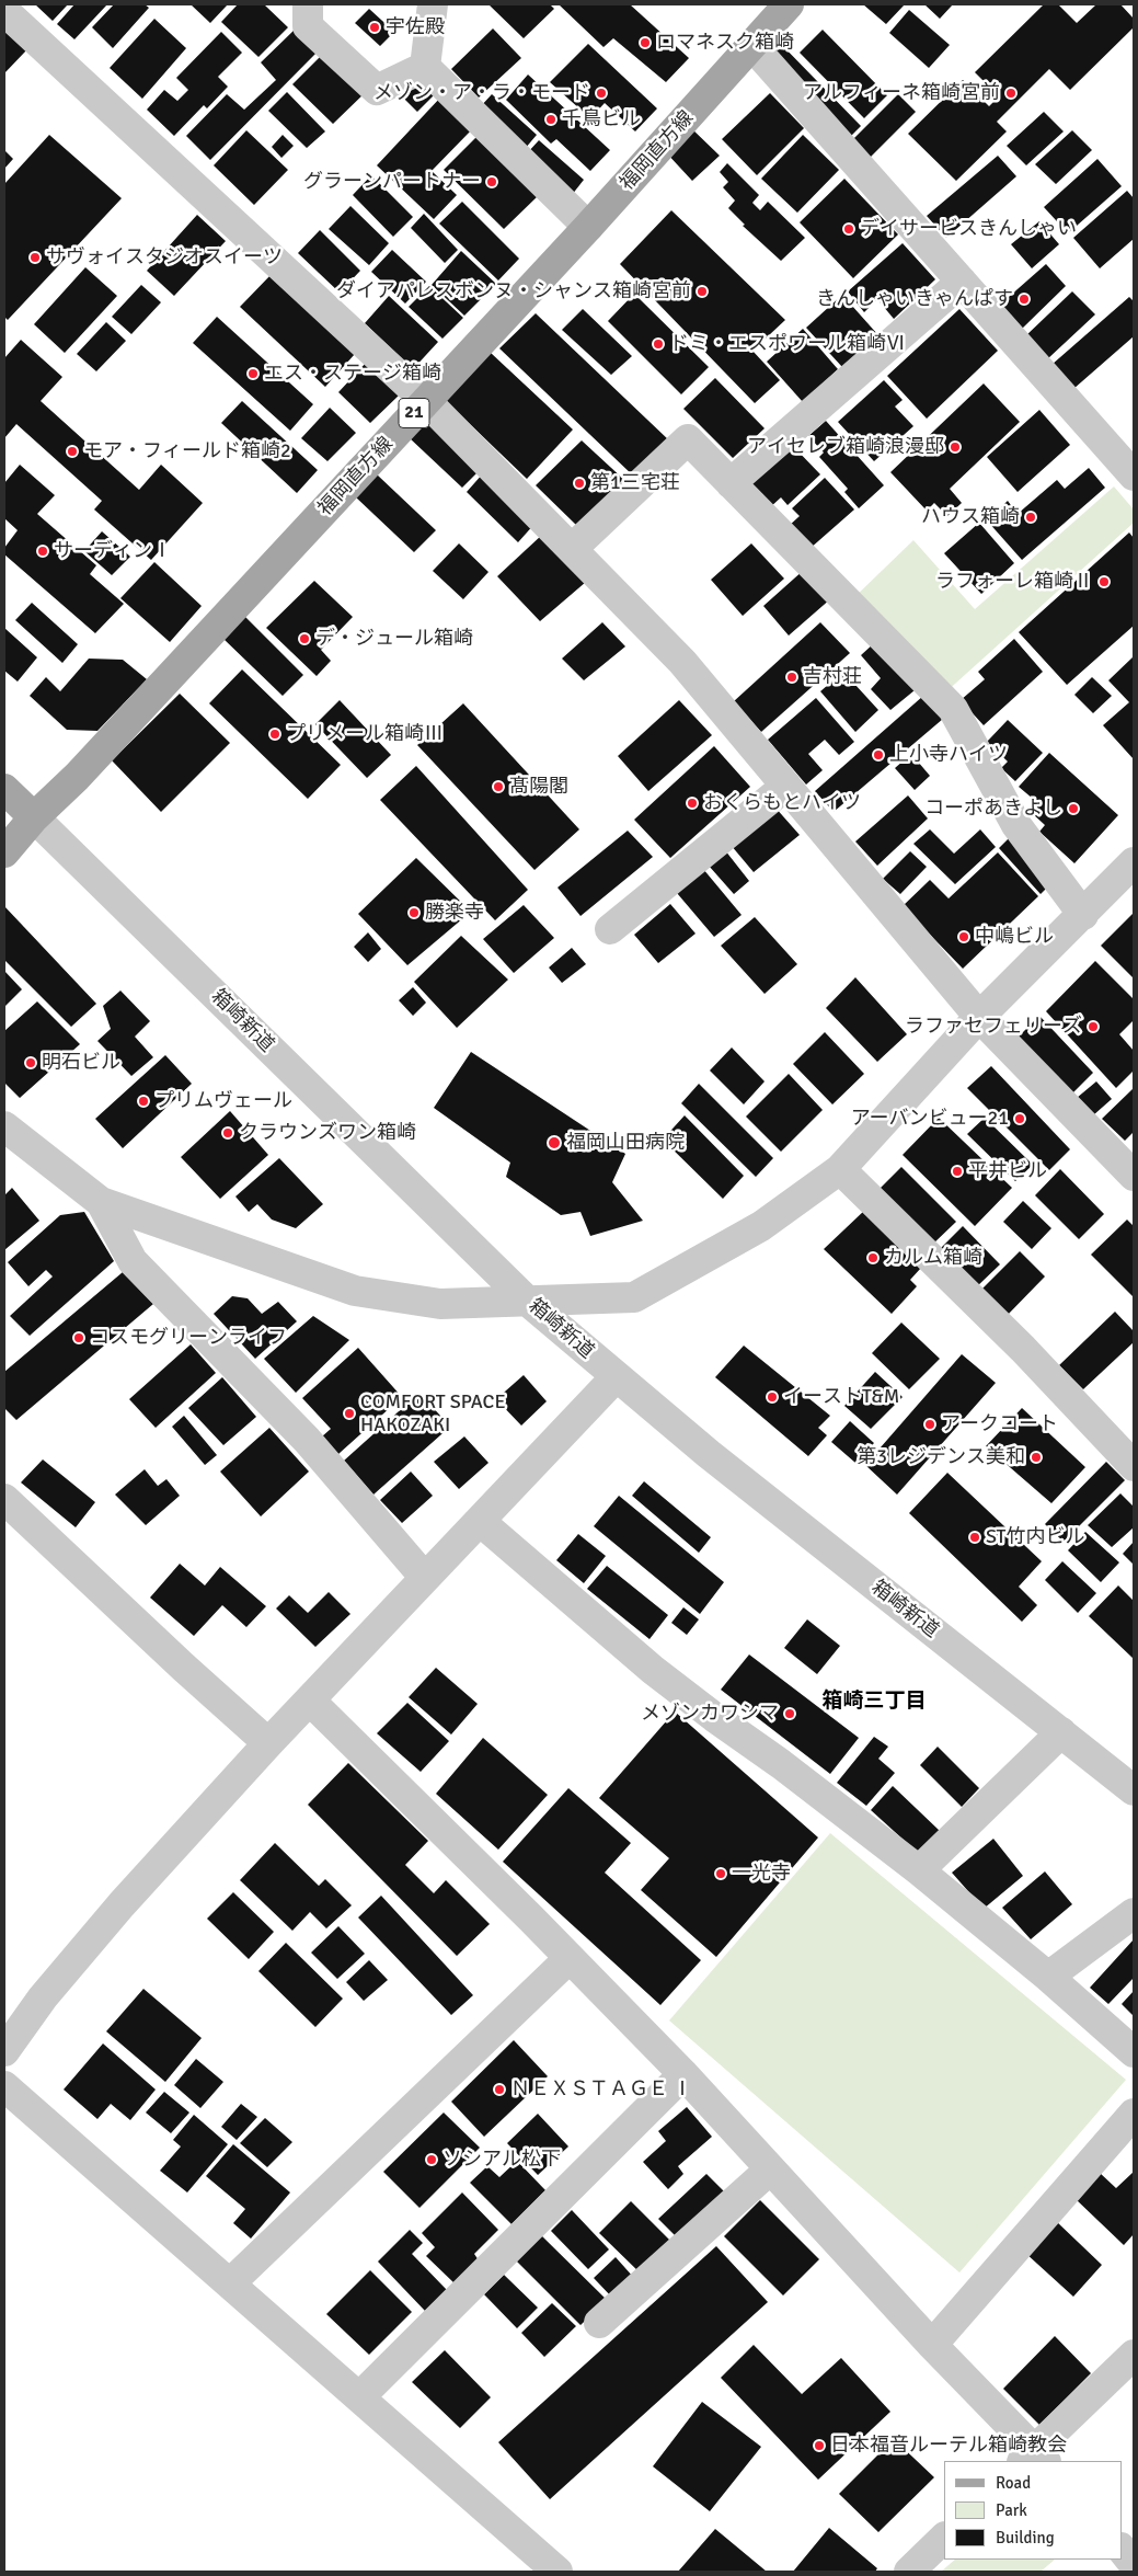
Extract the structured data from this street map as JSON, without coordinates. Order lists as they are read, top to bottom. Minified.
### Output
{"streets":{"main road":["福岡直方線","21"],"street":["箱崎新道"]},"crossings":[["福岡直方線","箱崎新道"]],"districts":["箱崎三丁目"],"places":["宇佐殿","ロマネスク箱崎","メゾン・ア・ラ・モード","アルフィーネ箱崎宮前","千鳥ビル","グラーンパートナー","デイサービスきんしゃい","サヴォイスタジオスイーツ","ダイアパレスボンヌ・シャンス箱崎宮前","きんしゃいきゃんぱす","ドミ・エスポワール箱崎Ⅵ","エス・ステージ箱崎","アイセレブ箱崎浪漫邸","モア・フィールド箱崎2","第1三宅荘","ハウス箱崎","サーディンⅠ","ラフォーレ箱崎Ⅱ","デ・ジュール箱崎","吉村荘","プリメール箱崎Ⅲ","上小寺ハイツ","髙陽閣","おくらもとハイツ","コーポあきよし","勝楽寺","中嶋ビル","ラファセフェリーズ","明石ビル","プリムヴェール","アーバンビュー21","クラウンズワン箱崎","福岡山田病院","平井ビル","カルム箱崎","コスモグリーンライフ","イーストT&M","COMFORT SPACE HAKOZAKI","アークコート","第3レジデンス美和","ST竹内ビル","メゾンカワシマ","一光寺","ＮＥＸＳＴＡＧＥ Ⅰ","ソシアル松下","日本福音ルーテル箱崎教会"],"legend":["Road","Park","Building"]}
